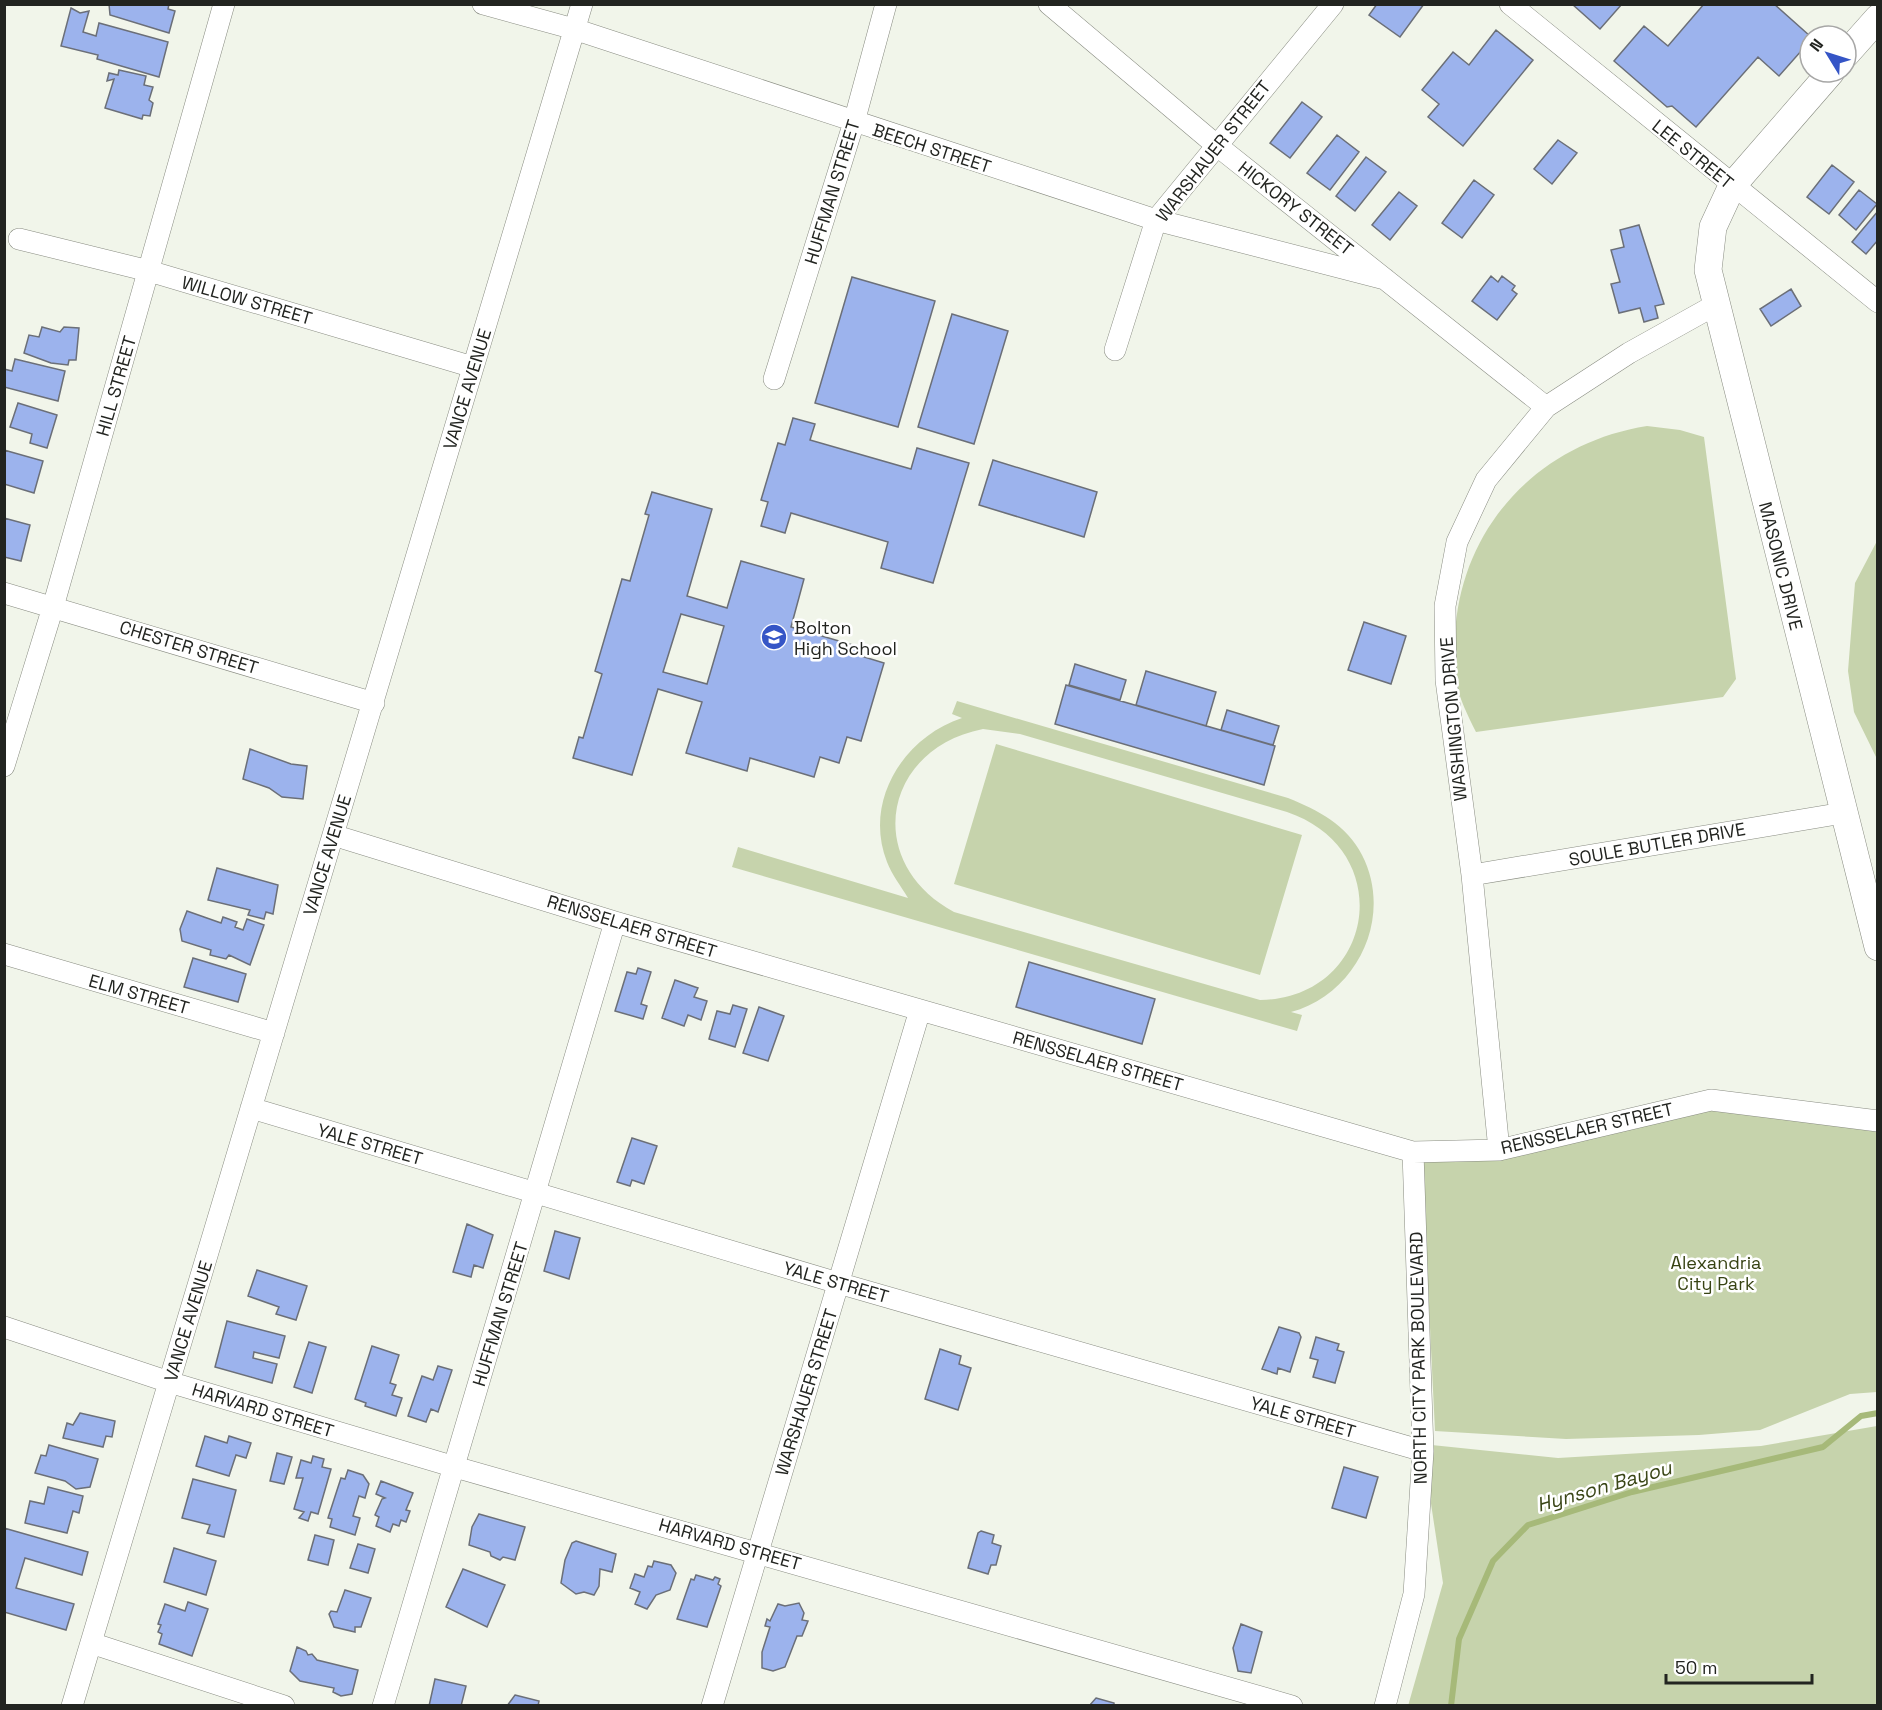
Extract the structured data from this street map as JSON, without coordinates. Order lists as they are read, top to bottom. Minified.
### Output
{"streets":{"main road":["MASONIC DRIVE"],"street":["BEECH STREET","WARSHAUER STREET","LEE STREET","HUFFMAN STREET","HICKORY STREET","WILLOW STREET","HILL STREET","VANCE AVENUE","CHESTER STREET","WASHINGTON DRIVE","SOULE BUTLER DRIVE","RENSSELAER STREET","ELM STREET","YALE STREET","NORTH CITY PARK BOULEVARD","HARVARD STREET"]},"crossings":[["BEECH STREET","WARSHAUER STREET"],["BEECH STREET","HUFFMAN STREET"],["BEECH STREET","HICKORY STREET"],["BEECH STREET","VANCE AVENUE"],["WARSHAUER STREET","HICKORY STREET"],["WARSHAUER STREET","RENSSELAER STREET"],["WARSHAUER STREET","YALE STREET"],["WARSHAUER STREET","HARVARD STREET"],["LEE STREET","MASONIC DRIVE"],["HUFFMAN STREET","RENSSELAER STREET"],["HUFFMAN STREET","YALE STREET"],["HUFFMAN STREET","HARVARD STREET"],["HICKORY STREET","WASHINGTON DRIVE"],["WILLOW STREET","HILL STREET"],["WILLOW STREET","VANCE AVENUE"],["HILL STREET","CHESTER STREET"],["VANCE AVENUE","CHESTER STREET"],["VANCE AVENUE","RENSSELAER STREET"],["VANCE AVENUE","ELM STREET"],["VANCE AVENUE","YALE STREET"],["VANCE AVENUE","HARVARD STREET"],["MASONIC DRIVE","WASHINGTON DRIVE"],["MASONIC DRIVE","SOULE BUTLER DRIVE"],["WASHINGTON DRIVE","SOULE BUTLER DRIVE"],["WASHINGTON DRIVE","RENSSELAER STREET"],["RENSSELAER STREET","NORTH CITY PARK BOULEVARD"],["YALE STREET","NORTH CITY PARK BOULEVARD"]],"water":["Hynson Bayou"],"parks":["Alexandria City Park"],"places":{"school or university":["Bolton High School"]},"scale_bar":"50 m","north":"top left"}
